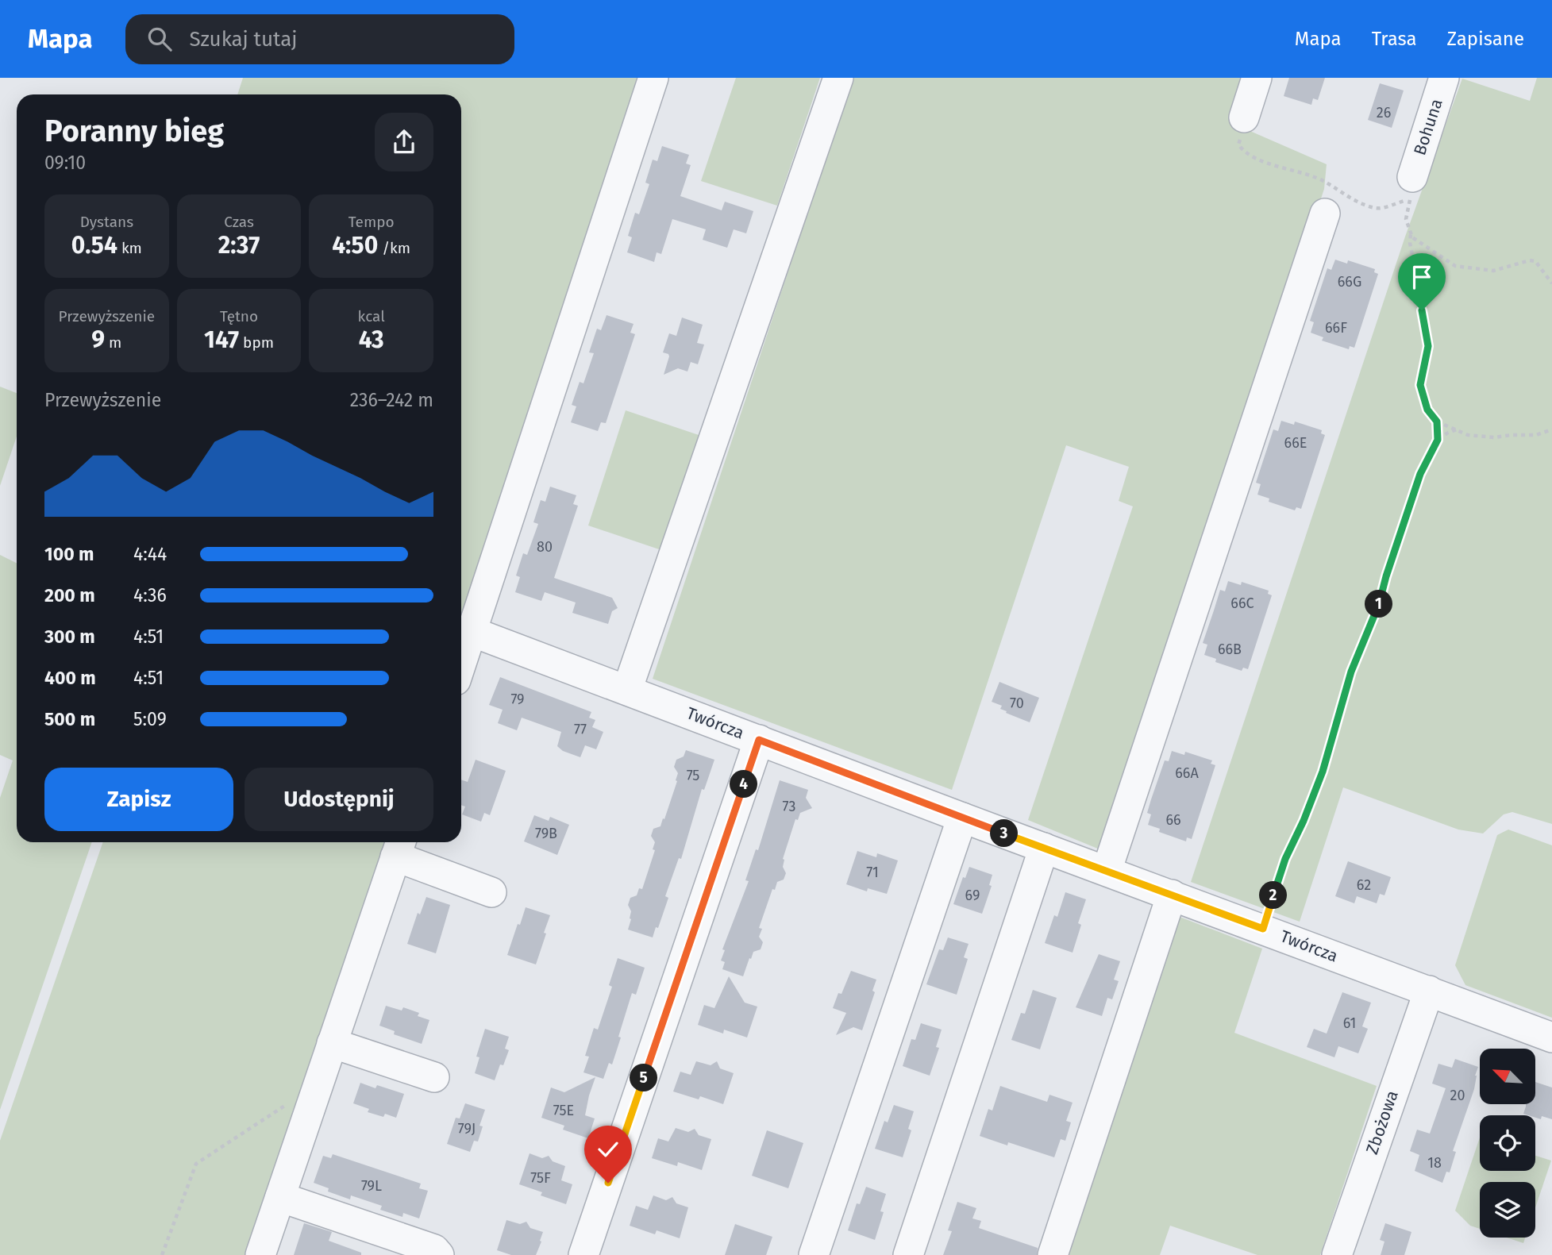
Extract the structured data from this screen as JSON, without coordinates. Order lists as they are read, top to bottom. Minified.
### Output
{"streets":{"street":["Bohuna","Twórcza","Zbożowa"]},"crossings":[["Twórcza","Zbożowa"]],"house_numbers":["26","66G","66F","66E","80","66C","66B","79","70","77","66A","75","73","66","79B","71","62","69","61","20","75E","79J","18","75F","79L"],"north":"top left","page":{"header":"Mapa","search":"Szukaj tutaj","nav":["Mapa","Trasa","Zapisane"],"heading":["Poranny bieg","09:10"],"stats":[["Dystans","0.54 km"],["Czas","2:37"],["Tempo","4:50 /km"],["Przewyższenie","9 m"],["Tętno","147 bpm"],["kcal","43"]],"chart":["Przewyższenie","236–242 m"],"list":[{"name":"100 m","note":"4:44"},{"name":"200 m","note":"4:36"},{"name":"300 m","note":"4:51"},{"name":"400 m","note":"4:51"},{"name":"500 m","note":"5:09"}],"pins":["1","4","3","2","5"],"buttons":["Zapisz","Udostępnij"]}}
